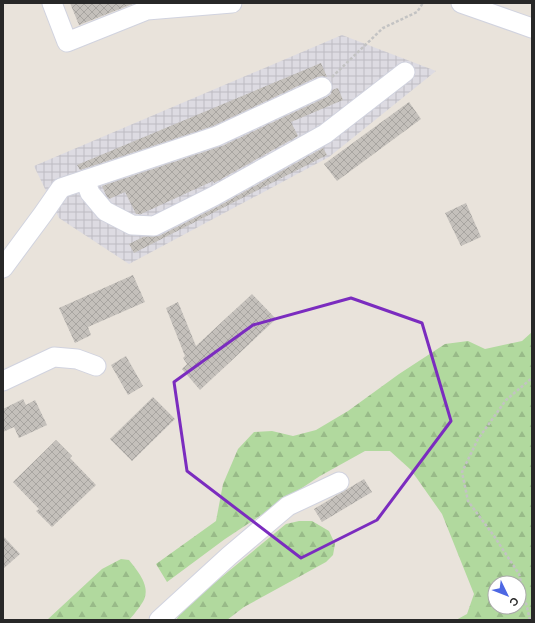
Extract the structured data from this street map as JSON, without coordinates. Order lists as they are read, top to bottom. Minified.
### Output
{"north":"bottom right"}
